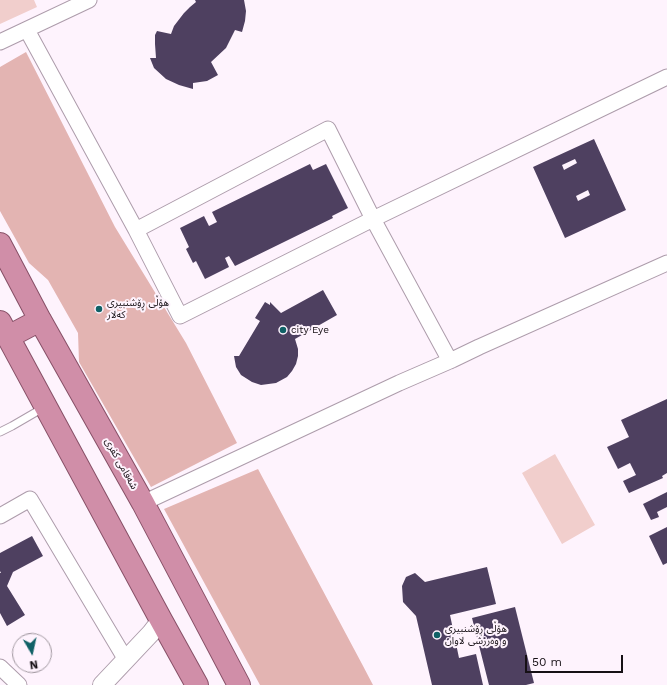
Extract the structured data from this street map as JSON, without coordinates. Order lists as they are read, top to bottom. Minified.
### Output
{"streets":{"highway":["شەقامی کفری"]},"places":["هۆڵی ڕۆشنبیری کەلار","city Eye","هۆڵی ڕۆشنبیری و وەرزشی لاوان"],"scale_bar":"50 m","north":"bottom"}
